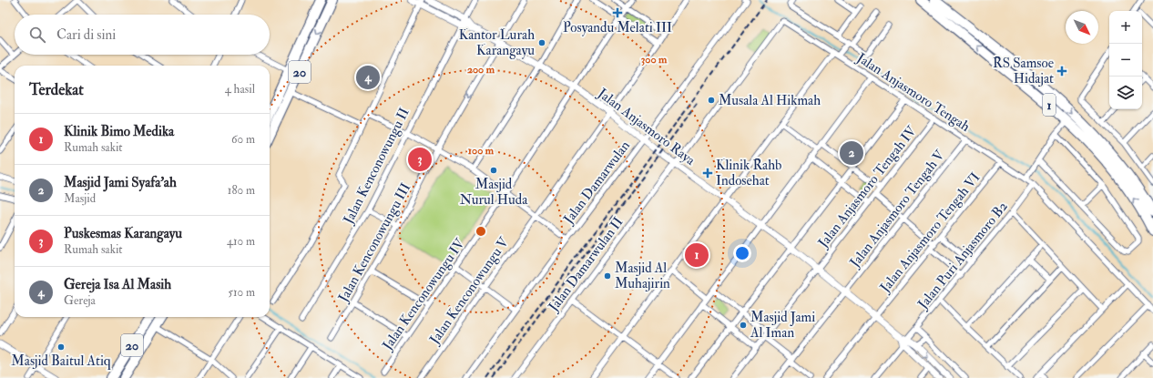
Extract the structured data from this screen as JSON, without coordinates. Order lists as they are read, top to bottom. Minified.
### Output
{"streets":{"highway":["20","1"],"street":["Jalan Anjasmoro Tengah","Jalan Anjasmoro Raya","Jalan Kenconowungu II","Jalan Damarwulan","Jalan Anjasmoro Tengah IV","Jalan Anjasmoro Tengah V","Jalan Anjasmoro Tengah VI","Jalan Kenconowungu III","Jalan Puri Anjasmoro B2","Jalan Damarwulan II","Jalan Kenconowungu V","Jalan Kenconowungu IV"]},"crossings":[["Jalan Anjasmoro Tengah","Jalan Anjasmoro Tengah IV"],["Jalan Anjasmoro Tengah","Jalan Anjasmoro Tengah V"],["Jalan Anjasmoro Tengah","Jalan Anjasmoro Tengah VI"],["Jalan Anjasmoro Tengah","Jalan Puri Anjasmoro B2"],["Jalan Anjasmoro Tengah","Jalan Damarwulan II"],["Jalan Anjasmoro Raya","Jalan Kenconowungu II"],["Jalan Anjasmoro Raya","Jalan Damarwulan"],["Jalan Anjasmoro Raya","Jalan Anjasmoro Tengah IV"],["Jalan Anjasmoro Raya","Jalan Anjasmoro Tengah V"],["Jalan Anjasmoro Raya","Jalan Anjasmoro Tengah VI"],["Jalan Anjasmoro Raya","Jalan Kenconowungu III"],["Jalan Anjasmoro Raya","Jalan Puri Anjasmoro B2"],["Jalan Anjasmoro Raya","Jalan Damarwulan II"],["Jalan Anjasmoro Raya","Jalan Kenconowungu V"]],"places":{"health":["Posyandu Melati III","RS Samsoe Hidajat","Klinik Rahb Indosehat"],"other":["Kantor Lurah Karangayu","Musala Al Hikmah","Masjid Nurul Huda","Masjid Al Muhajirin","Masjid Jami Al Iman","Masjid Baitul Atiq"]},"north":"bottom right","page":{"map_buttons":["+","−"],"search":"Cari di sini","pins":["4","2","3","1"],"heading":["Terdekat","4 hasil"],"list":[{"mark":"1","name":"Klinik Bimo Medika","note":"Rumah sakit","value":"60 m"},{"mark":"2","name":"Masjid Jami Syafa'ah","note":"Masjid","value":"180 m"},{"mark":"3","name":"Puskesmas Karangayu","note":"Rumah sakit","value":"410 m"},{"mark":"4","name":"Gereja Isa Al Masih","note":"Gereja","value":"510 m"}]},"rings":["300 m","200 m","100 m"]}
